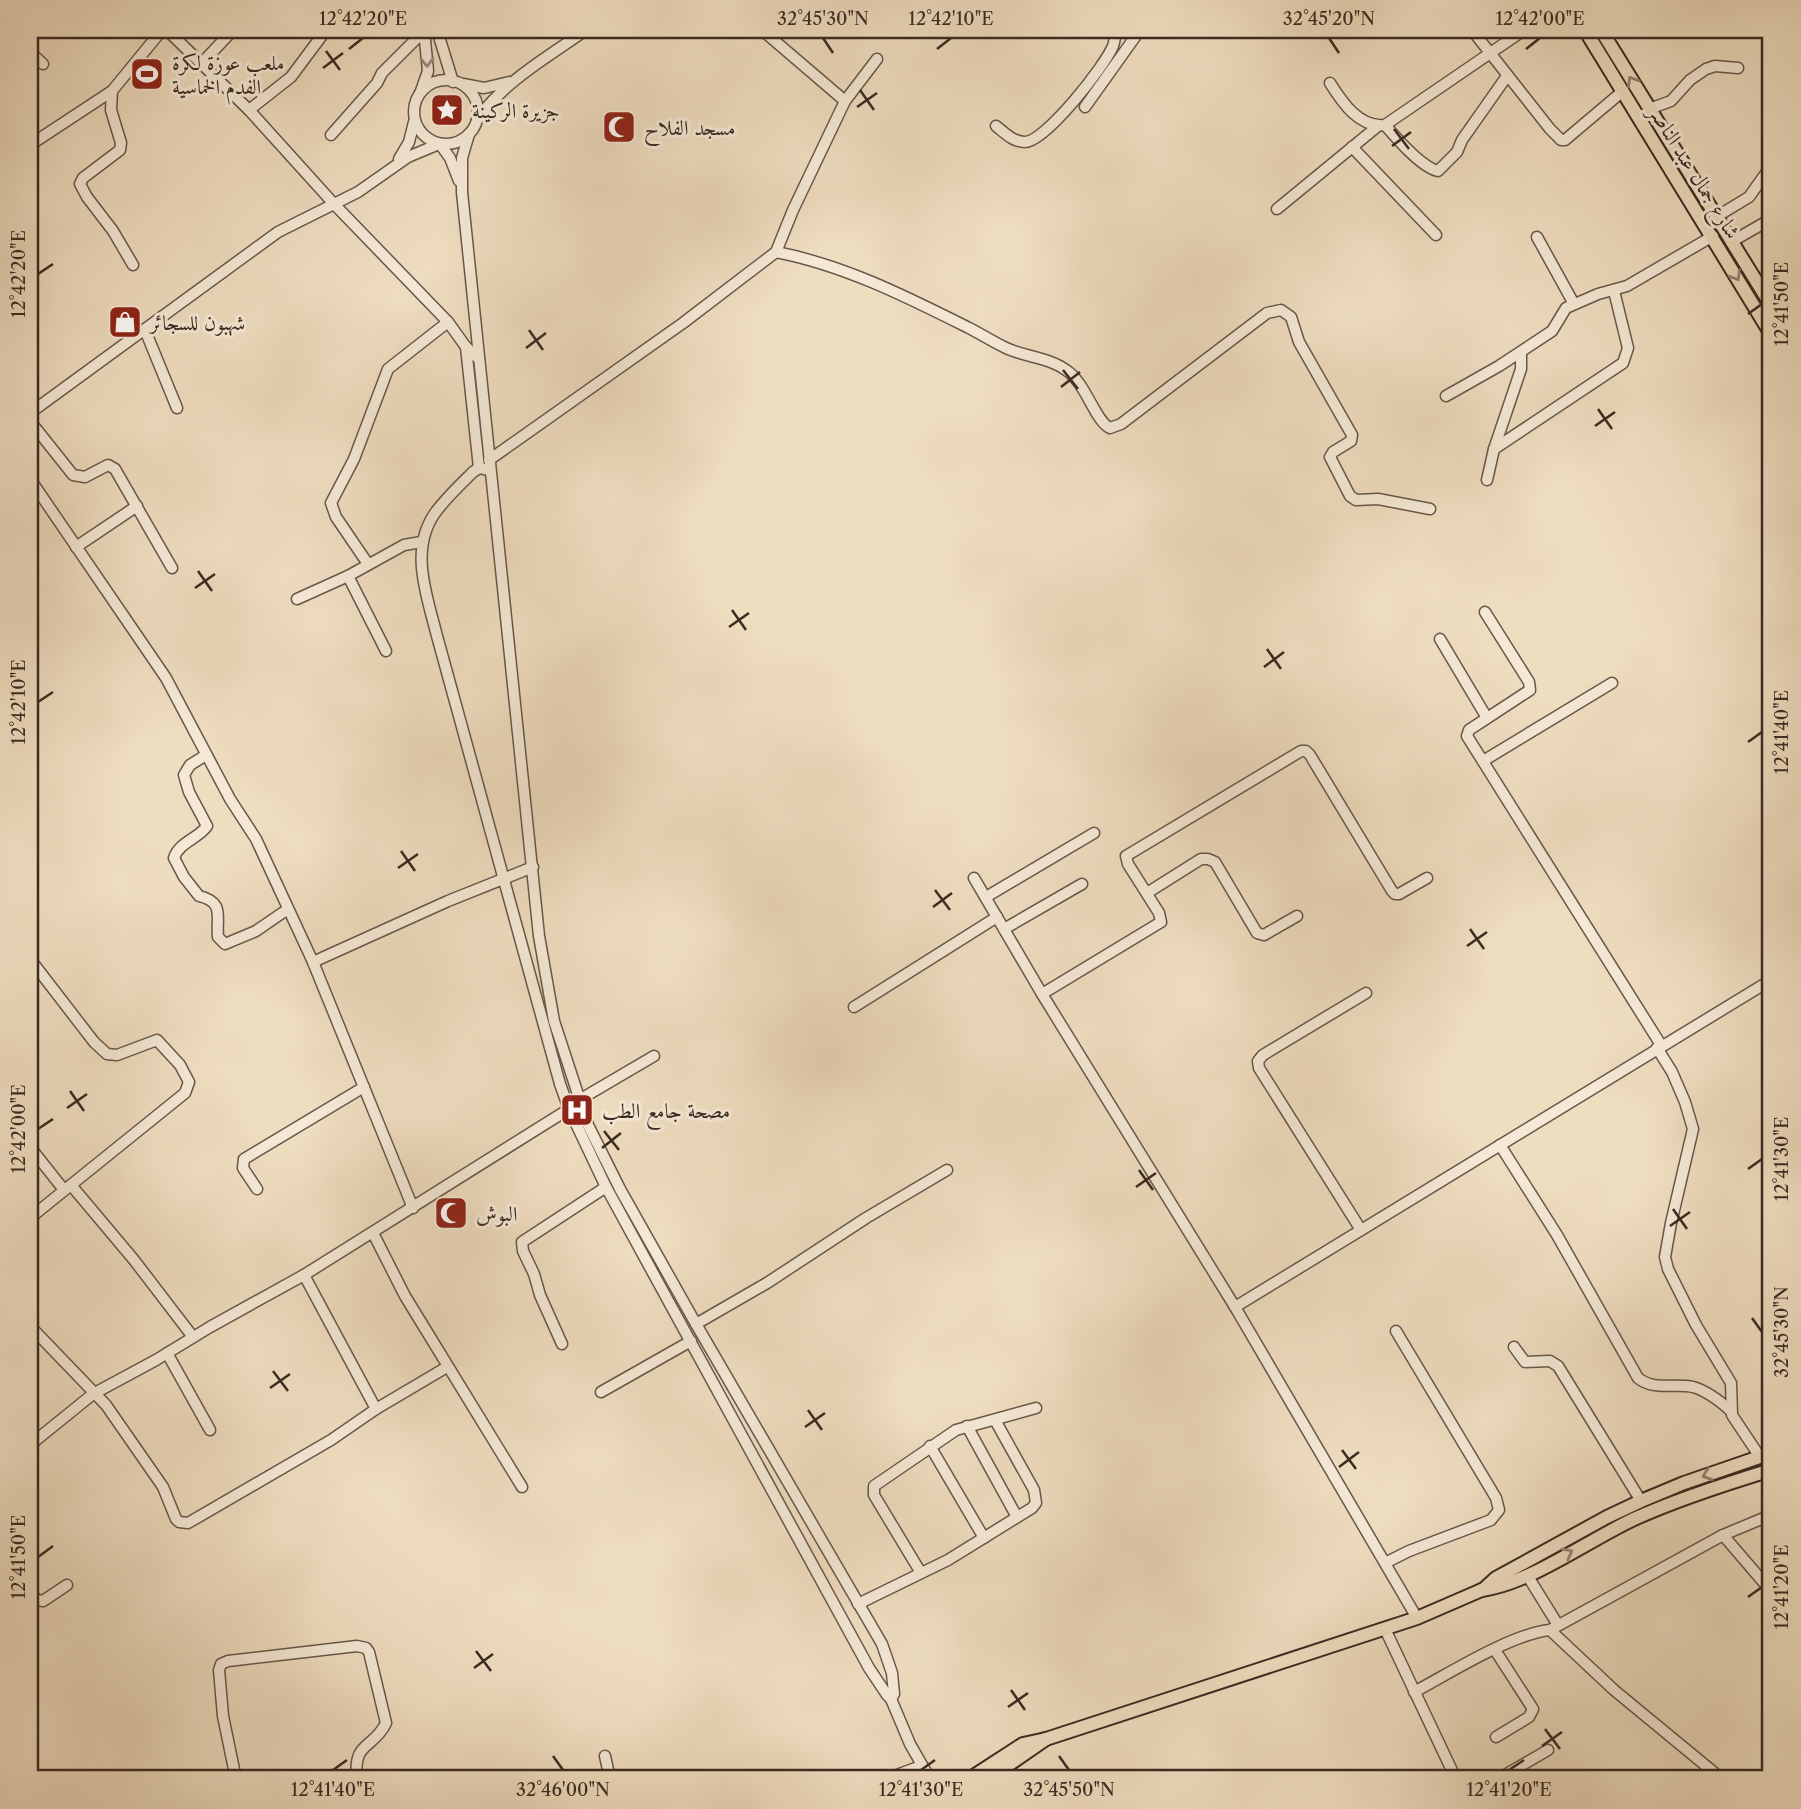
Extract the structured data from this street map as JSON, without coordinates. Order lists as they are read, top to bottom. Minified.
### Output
{"streets":{"main road":["شارع جمال عبد الناصر"]},"places":{"sports":["ملعب عوزة لكرة الفدم الخماسية"],"place":["جزيرة الركينة"],"mosque":["مسجد الفلاح","البوش"],"shop":["شهبون للسجائر"],"hospital":["مصحة جامع الطب"]},"coordinates":["12°42'20\"E","32°45'30\"N","12°42'10\"E","32°45'20\"N","12°42'00\"E","12°41'50\"E","12°41'40\"E","12°41'30\"E","12°41'20\"E","32°46'00\"N","32°45'50\"N"]}
